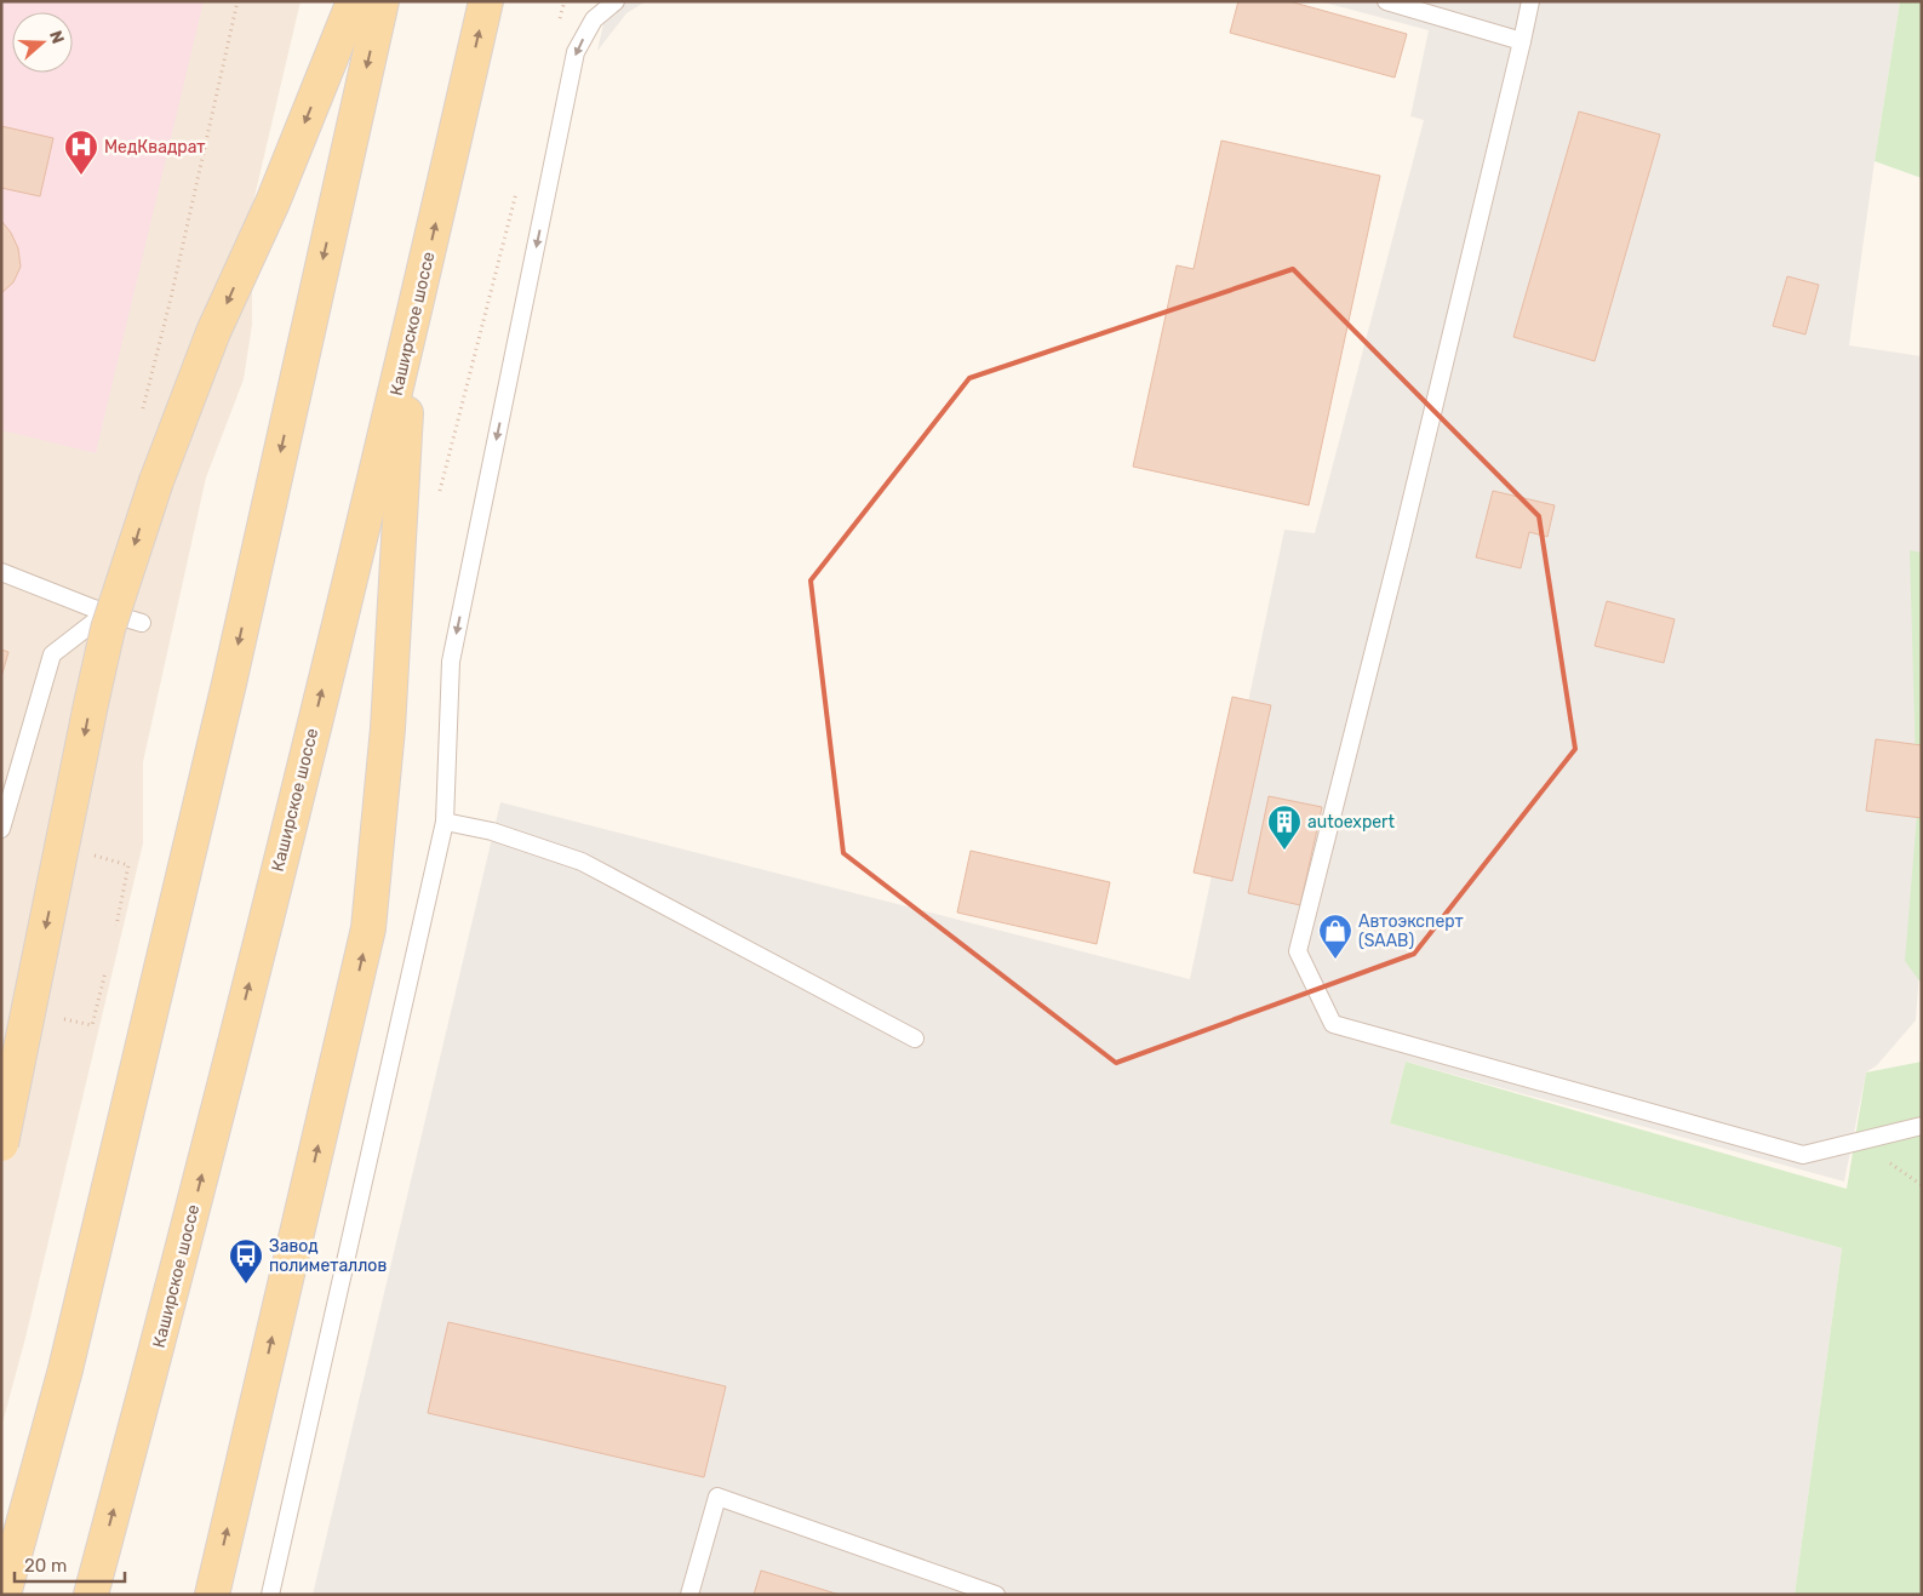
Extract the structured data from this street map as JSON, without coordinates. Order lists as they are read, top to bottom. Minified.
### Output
{"streets":{"main road":["Каширское шоссе"]},"places":{"hospital":["МедКвадрат"],"building":["autoexpert"],"shop":["Автоэксперт (SAAB)"],"bus stop":["Завод полиметаллов"]},"scale_bar":"20 m","north":"right"}
